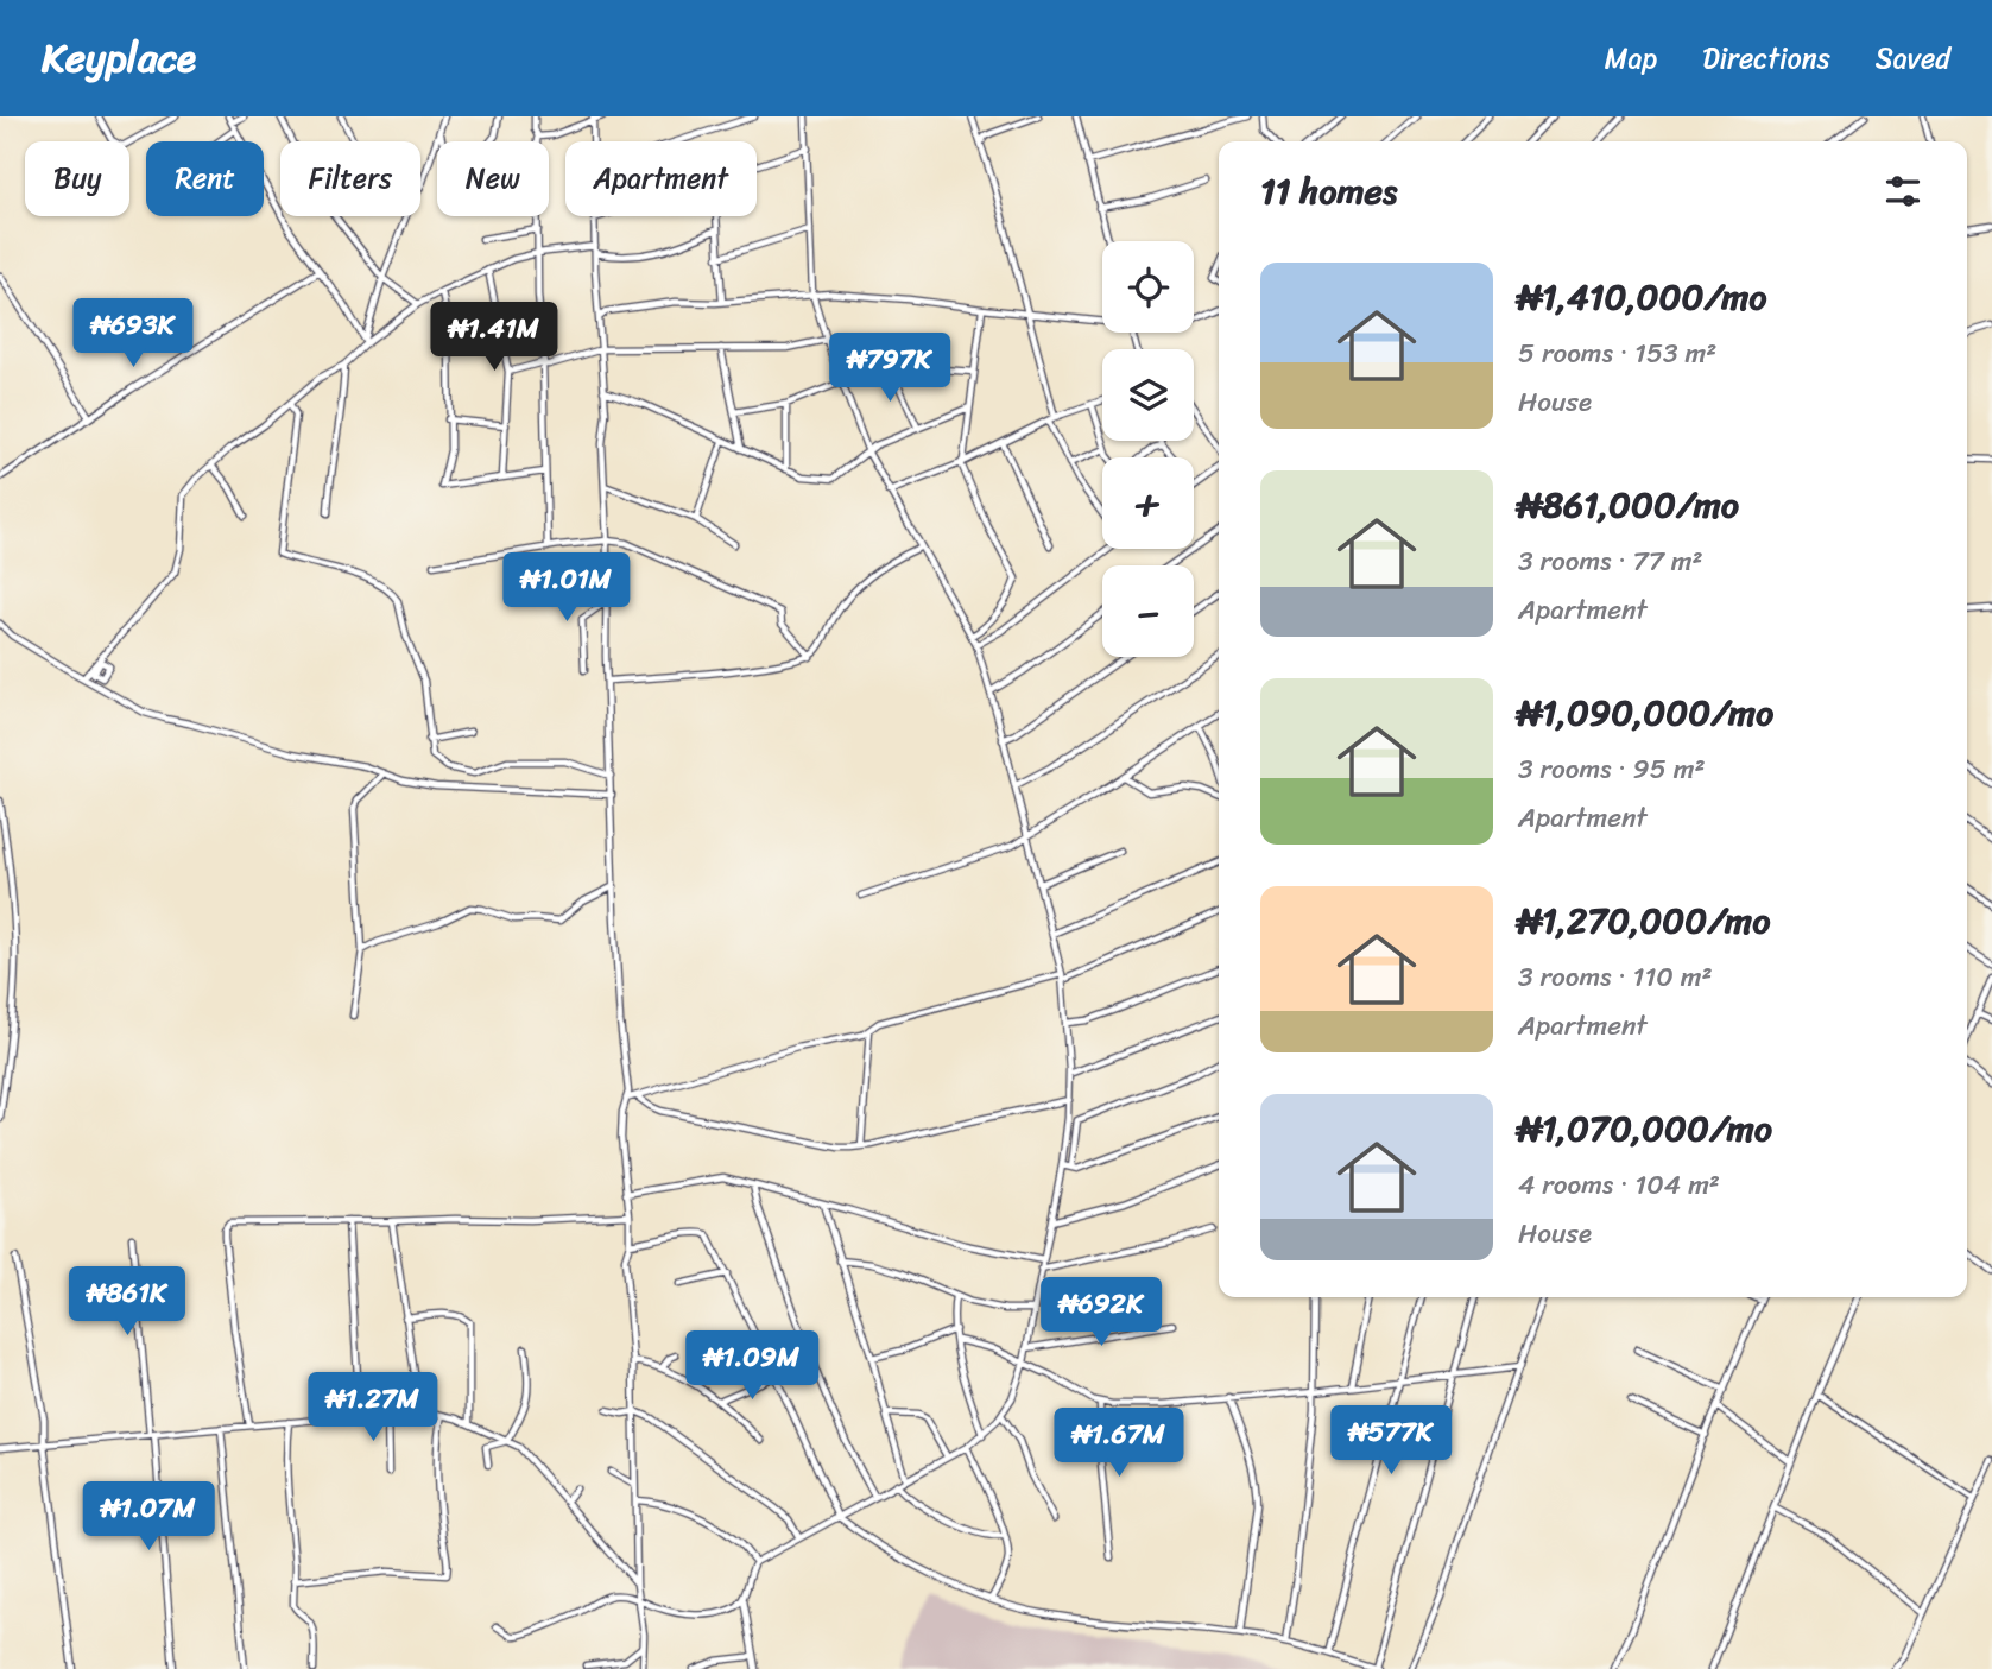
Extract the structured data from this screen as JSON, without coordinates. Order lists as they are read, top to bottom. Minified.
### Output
{"page":{"header":"Keyplace","nav":["Map","Directions","Saved"],"chip":["Buy","Rent","Filters","New","Apartment"],"heading":"11 homes","map_buttons":["+","−"],"list":[{"name":"₦1,410,000/mo","note":"5 rooms · 153 m² · House"},{"name":"₦861,000/mo","note":"3 rooms · 77 m² · Apartment"},{"name":"₦1,090,000/mo","note":"3 rooms · 95 m² · Apartment"},{"name":"₦1,270,000/mo","note":"3 rooms · 110 m² · Apartment"},{"name":"₦1,070,000/mo","note":"4 rooms · 104 m² · House"}],"price":["₦693K","₦1.41M","₦797K","₦1.01M","₦861K","₦692K","₦1.09M","₦1.27M","₦577K","₦1.67M","₦1.07M"]}}
